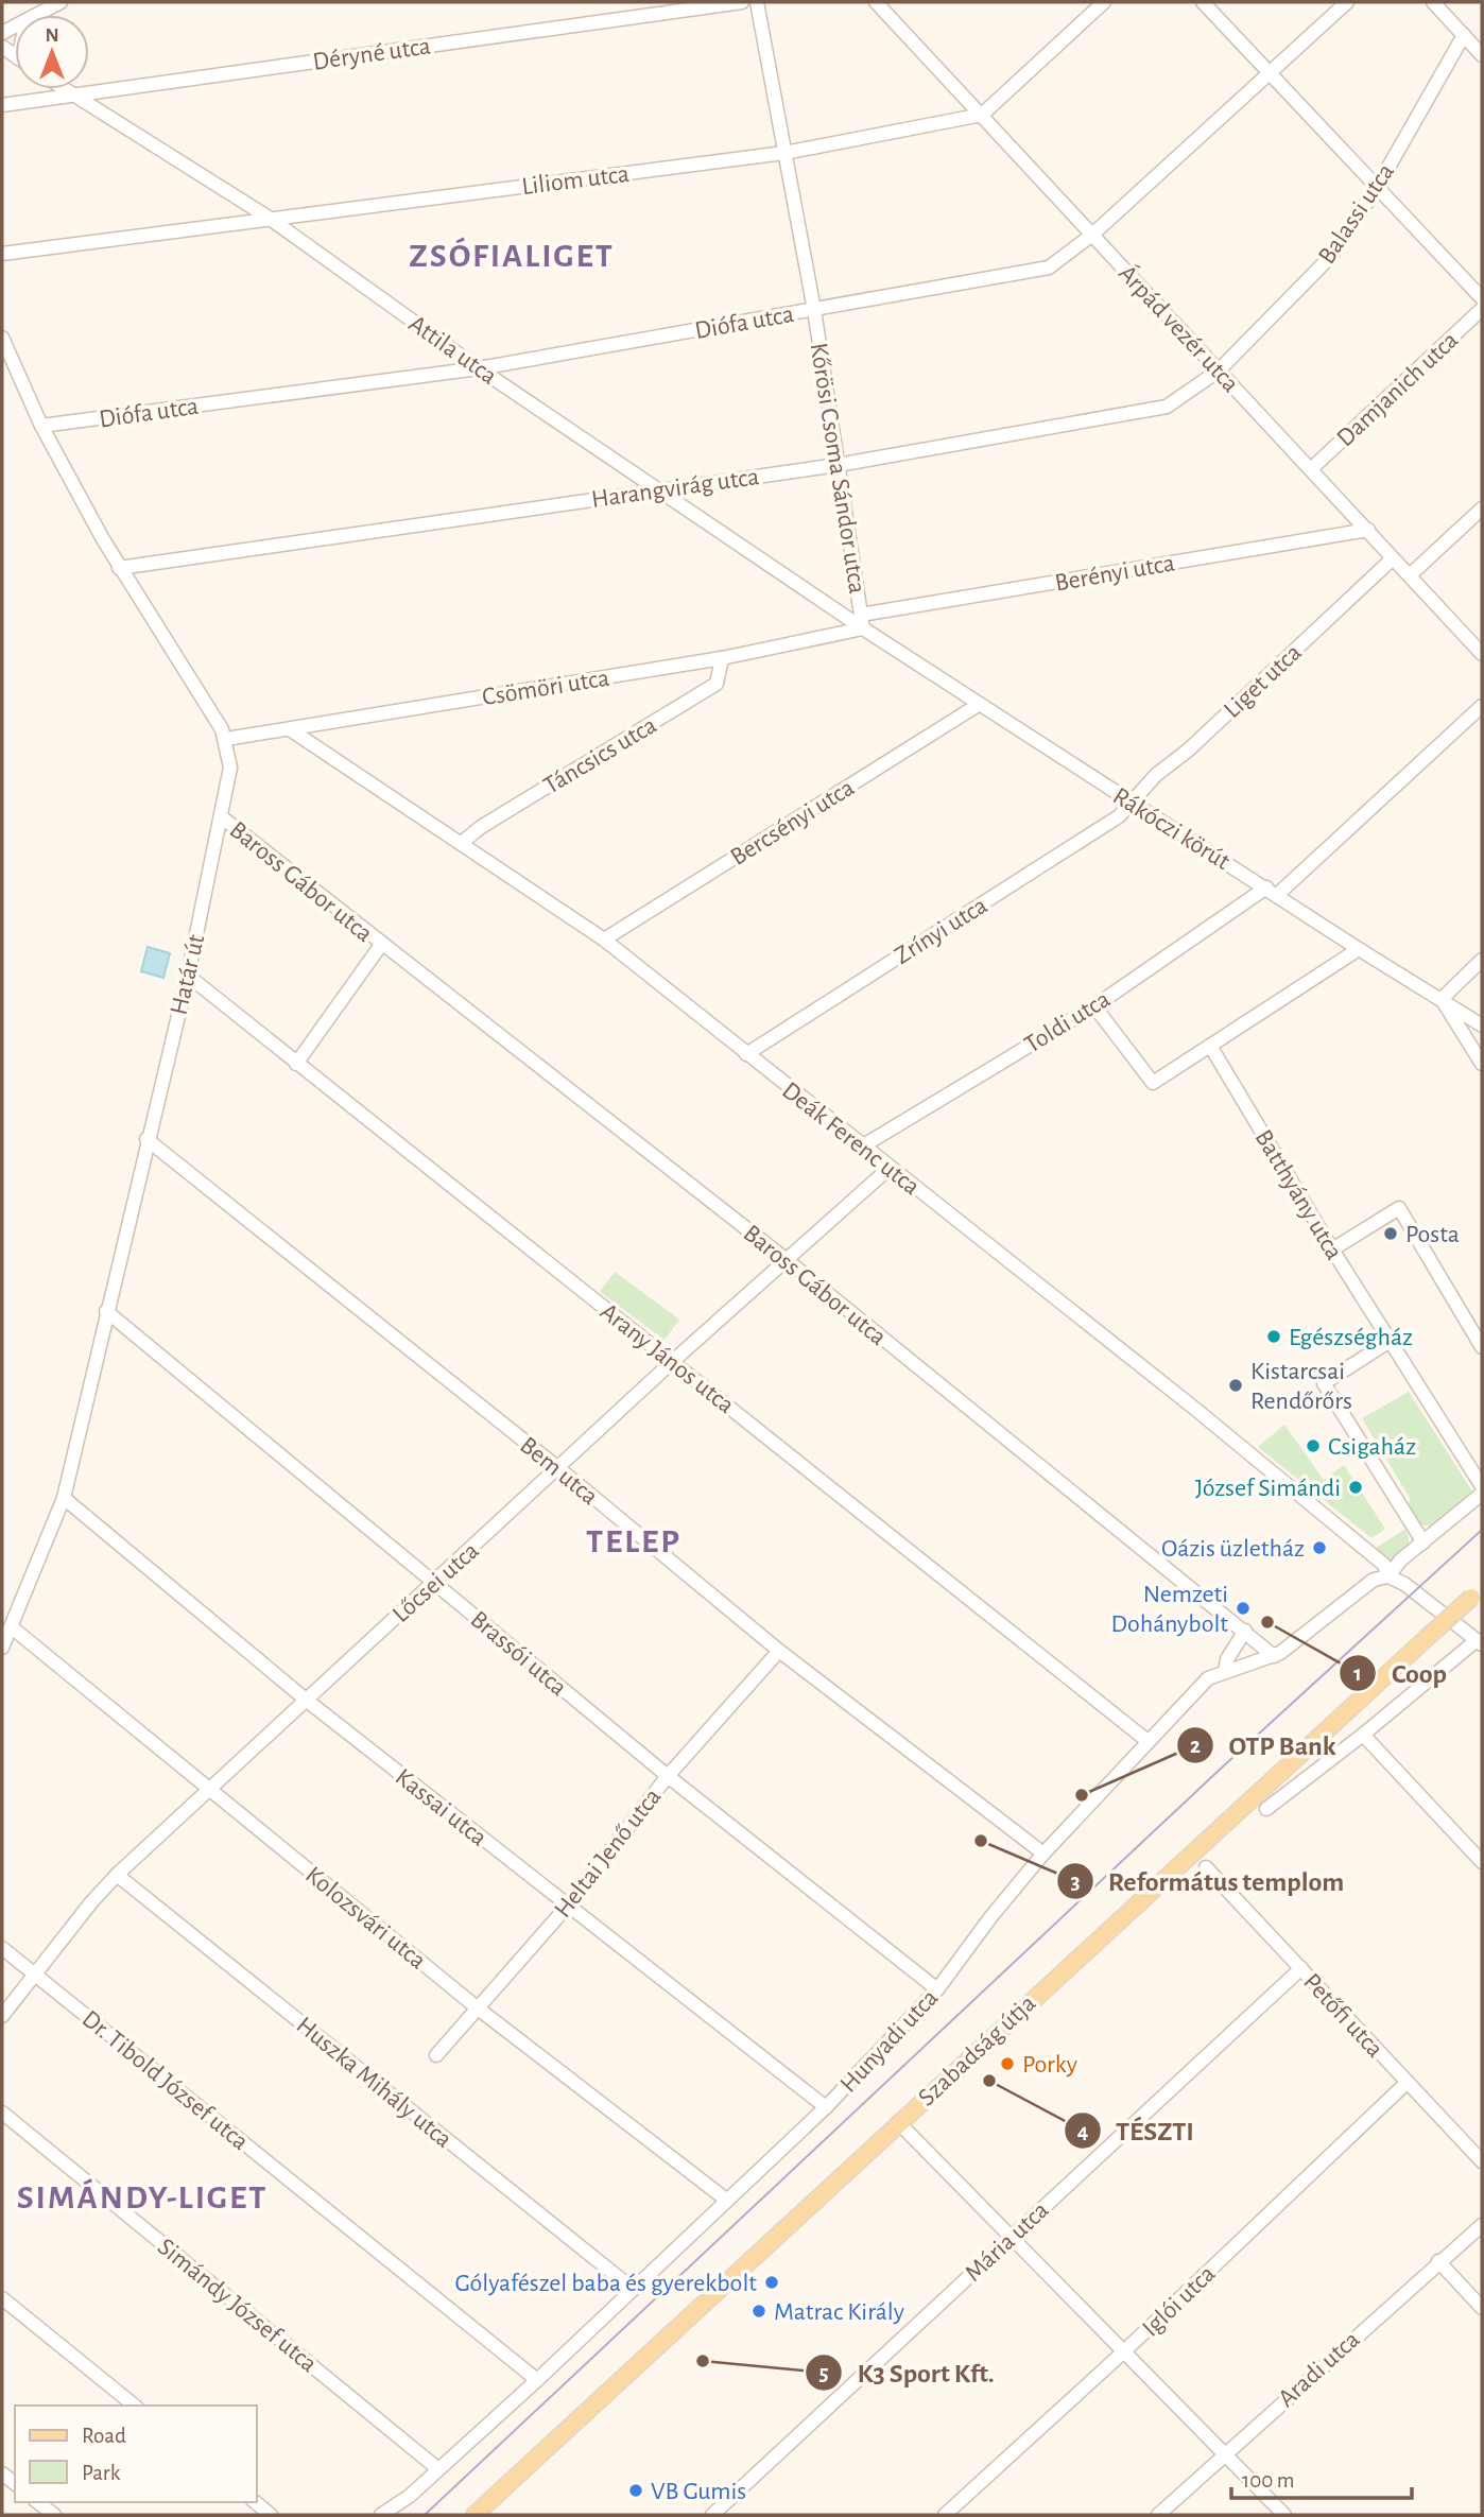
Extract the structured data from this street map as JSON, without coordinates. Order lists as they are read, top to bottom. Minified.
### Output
{"streets":{"main road":["Szabadság útja"],"street":["Déryné utca","Liliom utca","Balassi utca","Diófa utca","Árpád vezér utca","Attila utca","Damjanich utca","Kőrösi Csoma Sándor utca","Harangvirág utca","Berényi utca","Liget utca","Csömöri utca","Táncsics utca","Bercsényi utca","Rákóczi körút","Baross Gábor utca","Zrínyi utca","Határ út","Toldi utca","Deák Ferenc utca","Batthyány utca","Arany János utca","Bem utca","Lőcsei utca","Brassói utca","Kassai utca","Heltai Jenő utca","Kolozsvári utca","Petőfi utca","Hunyadi utca","Dr. Tibold József utca","Huszka Mihály utca","Mária utca","Iglói utca","Simándy József utca","Aradi utca"]},"crossings":[["Déryné utca","Attila utca"],["Liliom utca","Árpád vezér utca"],["Liliom utca","Attila utca"],["Liliom utca","Kőrösi Csoma Sándor utca"],["Balassi utca","Árpád vezér utca"],["Balassi utca","Harangvirág utca"],["Diófa utca","Árpád vezér utca"],["Diófa utca","Attila utca"],["Diófa utca","Kőrösi Csoma Sándor utca"],["Diófa utca","Határ út"],["Árpád vezér utca","Damjanich utca"],["Árpád vezér utca","Harangvirág utca"],["Árpád vezér utca","Berényi utca"],["Árpád vezér utca","Liget utca"],["Attila utca","Kőrösi Csoma Sándor utca"],["Attila utca","Harangvirág utca"],["Attila utca","Berényi utca"],["Attila utca","Csömöri utca"],["Attila utca","Rákóczi körút"],["Kőrösi Csoma Sándor utca","Harangvirág utca"],["Kőrösi Csoma Sándor utca","Berényi utca"],["Kőrösi Csoma Sándor utca","Csömöri utca"],["Kőrösi Csoma Sándor utca","Rákóczi körút"],["Harangvirág utca","Határ út"],["Berényi utca","Csömöri utca"],["Berényi utca","Rákóczi körút"],["Liget utca","Rákóczi körút"],["Liget utca","Zrínyi utca"],["Csömöri utca","Táncsics utca"],["Csömöri utca","Rákóczi körút"],["Csömöri utca","Határ út"],["Csömöri utca","Deák Ferenc utca"],["Táncsics utca","Deák Ferenc utca"],["Bercsényi utca","Rákóczi körút"],["Bercsényi utca","Deák Ferenc utca"],["Rákóczi körút","Zrínyi utca"],["Rákóczi körút","Toldi utca"],["Baross Gábor utca","Határ út"],["Baross Gábor utca","Arany János utca"],["Baross Gábor utca","Lőcsei utca"],["Baross Gábor utca","Hunyadi utca"],["Zrínyi utca","Deák Ferenc utca"],["Határ út","Arany János utca"],["Határ út","Bem utca"],["Határ út","Brassói utca"],["Határ út","Kassai utca"],["Határ út","Kolozsvári utca"],["Toldi utca","Deák Ferenc utca"],["Deák Ferenc utca","Lőcsei utca"],["Deák Ferenc utca","Hunyadi utca"],["Arany János utca","Lőcsei utca"],["Arany János utca","Hunyadi utca"],["Bem utca","Lőcsei utca"],["Bem utca","Heltai Jenő utca"],["Bem utca","Hunyadi utca"],["Lőcsei utca","Brassói utca"],["Lőcsei utca","Kassai utca"],["Lőcsei utca","Kolozsvári utca"],["Lőcsei utca","Dr. Tibold József utca"],["Lőcsei utca","Huszka Mihály utca"],["Brassói utca","Heltai Jenő utca"],["Brassói utca","Hunyadi utca"],["Kassai utca","Heltai Jenő utca"],["Kassai utca","Hunyadi utca"],["Heltai Jenő utca","Kolozsvári utca"],["Kolozsvári utca","Hunyadi utca"],["Petőfi utca","Mária utca"],["Petőfi utca","Iglói utca"],["Hunyadi utca","Dr. Tibold József utca"],["Hunyadi utca","Huszka Mihály utca"],["Hunyadi utca","Simándy József utca"]],"districts":["ZSÓFIALIGET","TELEP","SIMÁNDY-LIGET"],"places":["Posta","Egészségház","Kistarcsai Rendőrőrs","Csigaház","József Simándi","Oázis üzletház","Nemzeti Dohánybolt","Coop","OTP Bank","Református templom","Porky","TÉSZTI","Gólyafészel baba és gyerekbolt","Matrac Király","K3 Sport Kft.","VB Gumis"],"legend":["Road","Park"],"scale_bar":"100 m","north":"top"}
